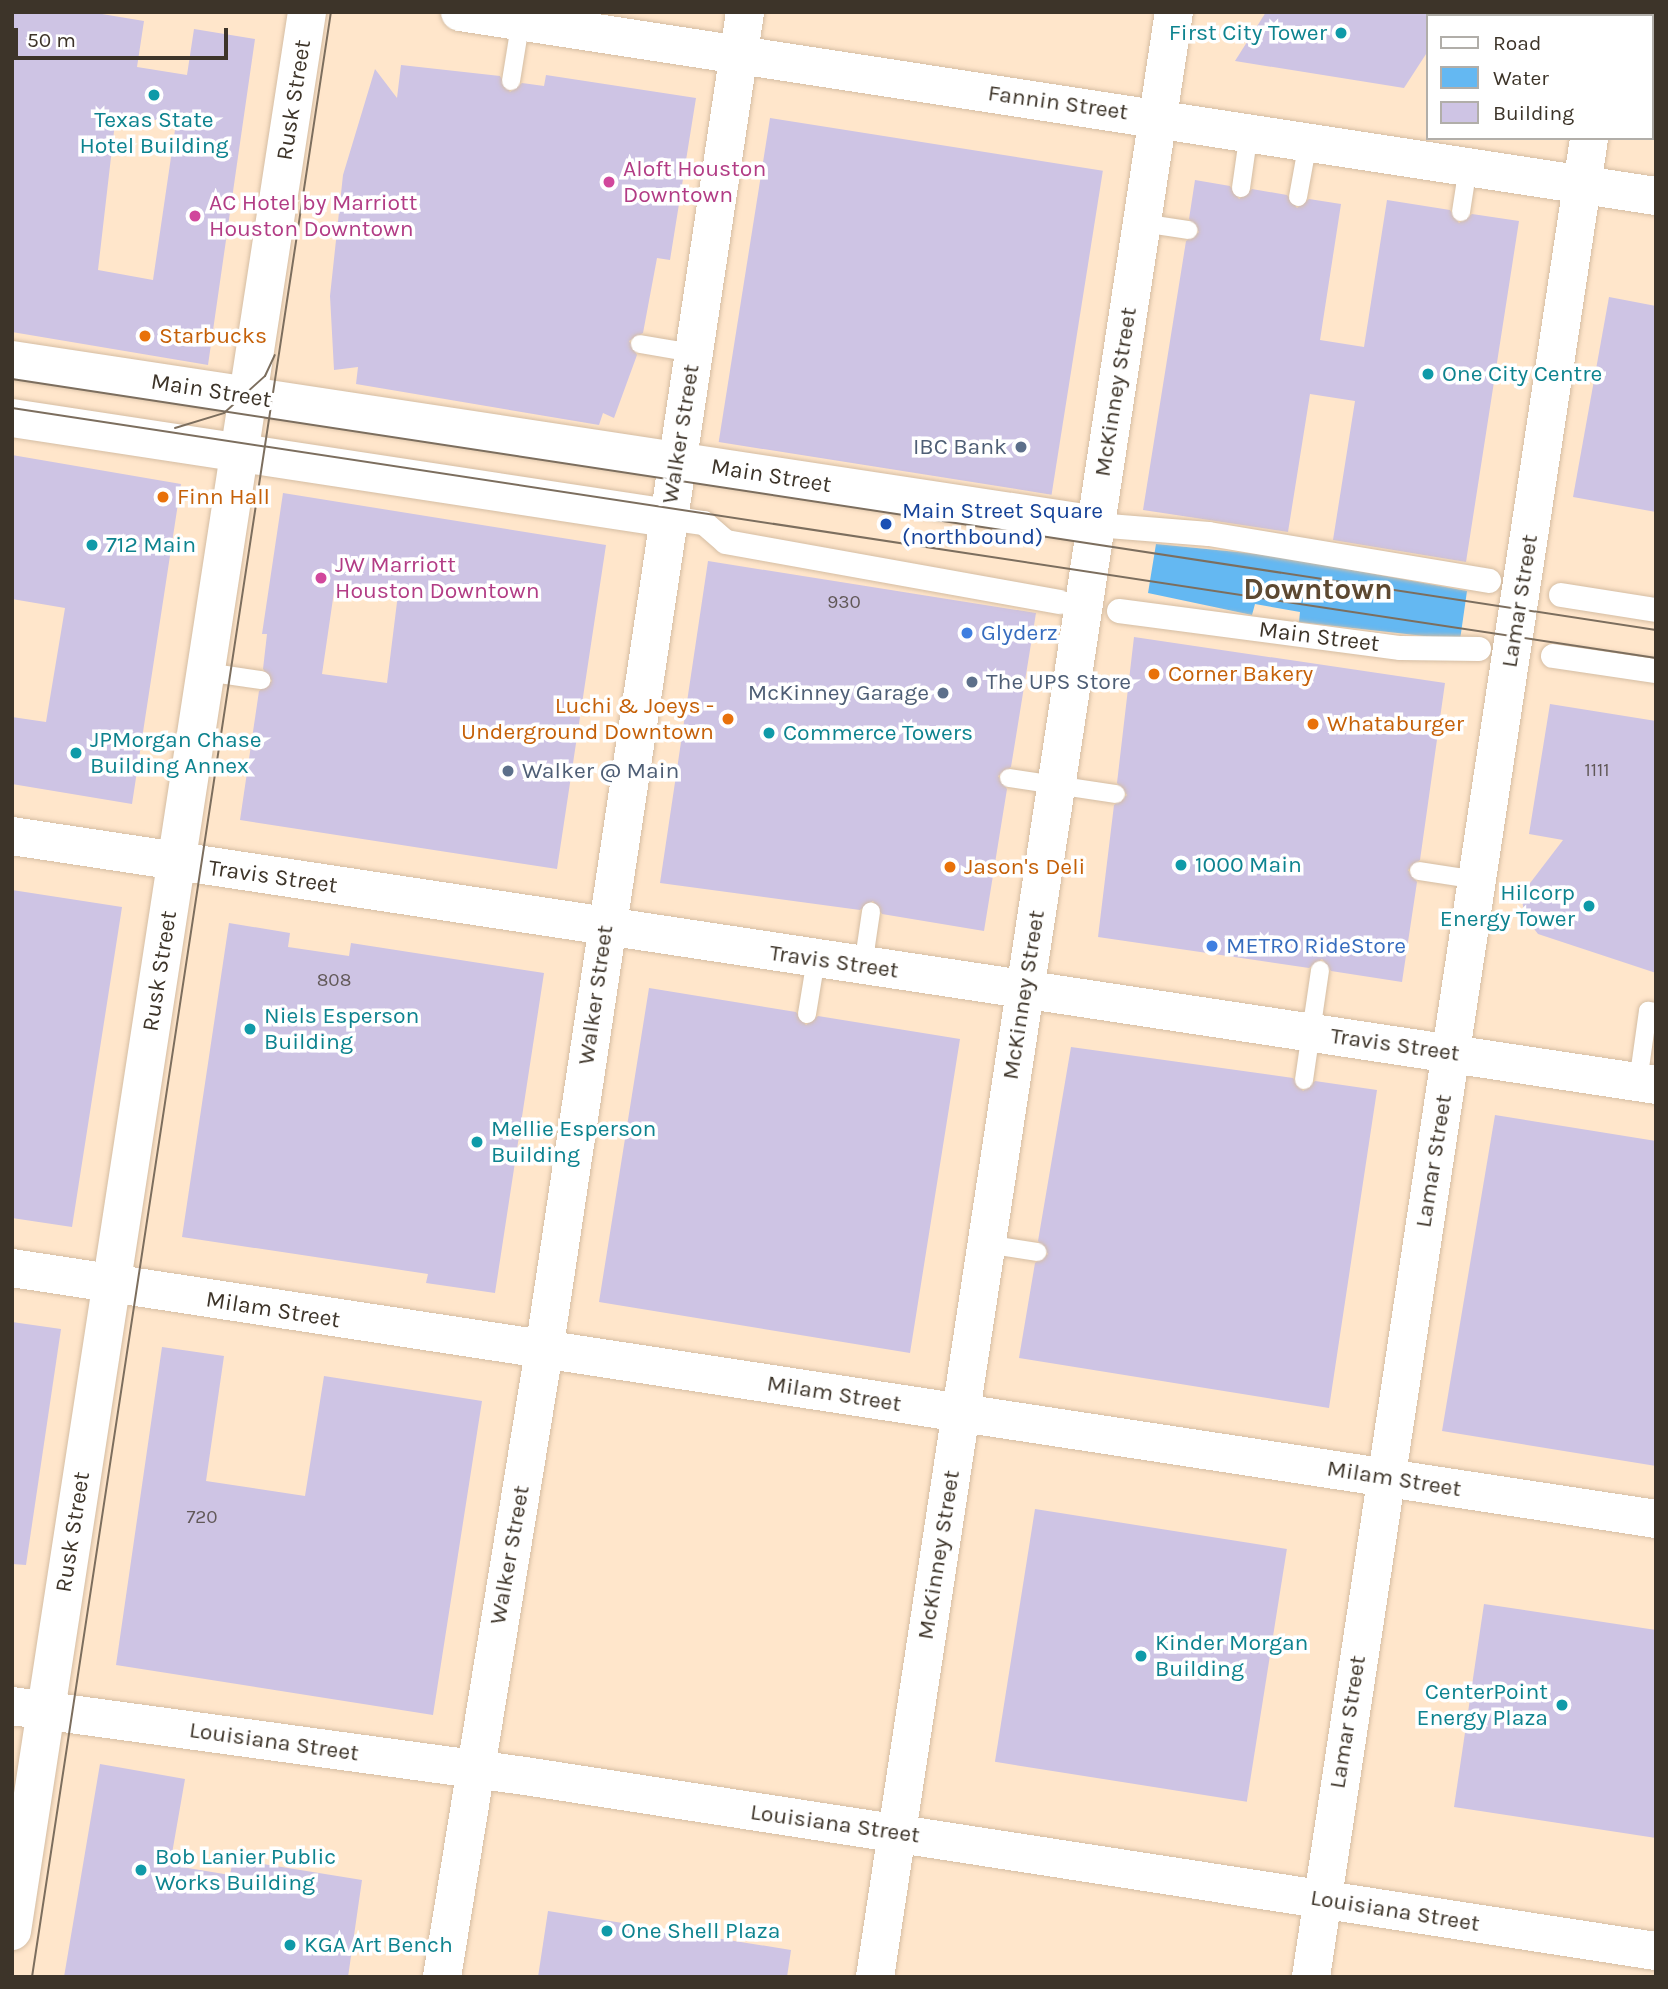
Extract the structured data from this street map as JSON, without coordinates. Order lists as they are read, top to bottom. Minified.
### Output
{"streets":{"main road":["Rusk Street","Fannin Street","Main Street","McKinney Street","Walker Street","Lamar Street","Travis Street","Milam Street","Louisiana Street"]},"crossings":[["Rusk Street","Main Street"],["Rusk Street","Travis Street"],["Rusk Street","Milam Street"],["Rusk Street","Louisiana Street"],["Fannin Street","McKinney Street"],["Fannin Street","Walker Street"],["Fannin Street","Lamar Street"],["Main Street","McKinney Street"],["Main Street","Walker Street"],["McKinney Street","Travis Street"],["McKinney Street","Milam Street"],["McKinney Street","Louisiana Street"],["Walker Street","Travis Street"],["Walker Street","Milam Street"],["Walker Street","Louisiana Street"],["Lamar Street","Travis Street"],["Lamar Street","Milam Street"],["Lamar Street","Louisiana Street"]],"districts":["Downtown"],"places":["First City Tower","Texas State Hotel Building","Aloft Houston Downtown","AC Hotel by Marriott Houston Downtown","Starbucks","One City Centre","IBC Bank","Finn Hall","Main Street Square (northbound)","712 Main","JW Marriott Houston Downtown","Glyderz","Corner Bakery","The UPS Store","McKinney Garage","Luchi & Joeys - Underground Downtown","Whataburger","Commerce Towers","JPMorgan Chase Building Annex","Walker @ Main","1000 Main","Jason's Deli","Hilcorp Energy Tower","METRO RideStore","Niels Esperson Building","Mellie Esperson Building","Kinder Morgan Building","CenterPoint Energy Plaza","Bob Lanier Public Works Building","One Shell Plaza","KGA Art Bench"],"house_numbers":["930","1111","808","720"],"legend":["Road","Water","Building"],"scale_bar":"50 m"}
